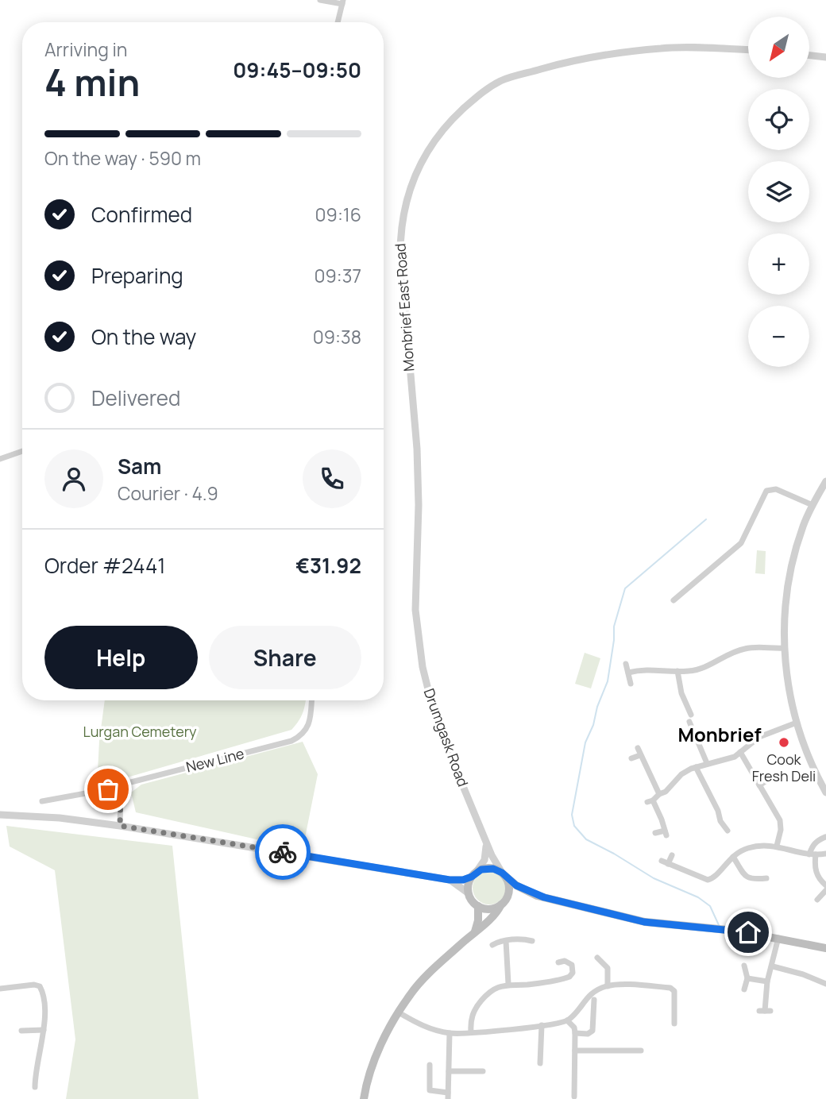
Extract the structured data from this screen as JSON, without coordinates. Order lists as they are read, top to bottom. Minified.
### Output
{"streets":{"street":["Monbrief East Road","Drumgask Road","New Line"]},"crossings":[["Monbrief East Road","Drumgask Road"]],"districts":["Monbrief"],"parks":["Lurgan Cemetery"],"places":["Cook Fresh Deli"],"north":"bottom left","page":{"map_buttons":["+","−"],"heading":["4 min","Arriving in","09:45–09:50"],"panel":["Sam","Courier · 4.9","Order #2441","€31.92"],"bar":"On the way · 590 m","list":[["Confirmed","09:16"],["Preparing","09:37"],["On the way","09:38"],"Delivered"],"buttons":["Help","Share"]}}
